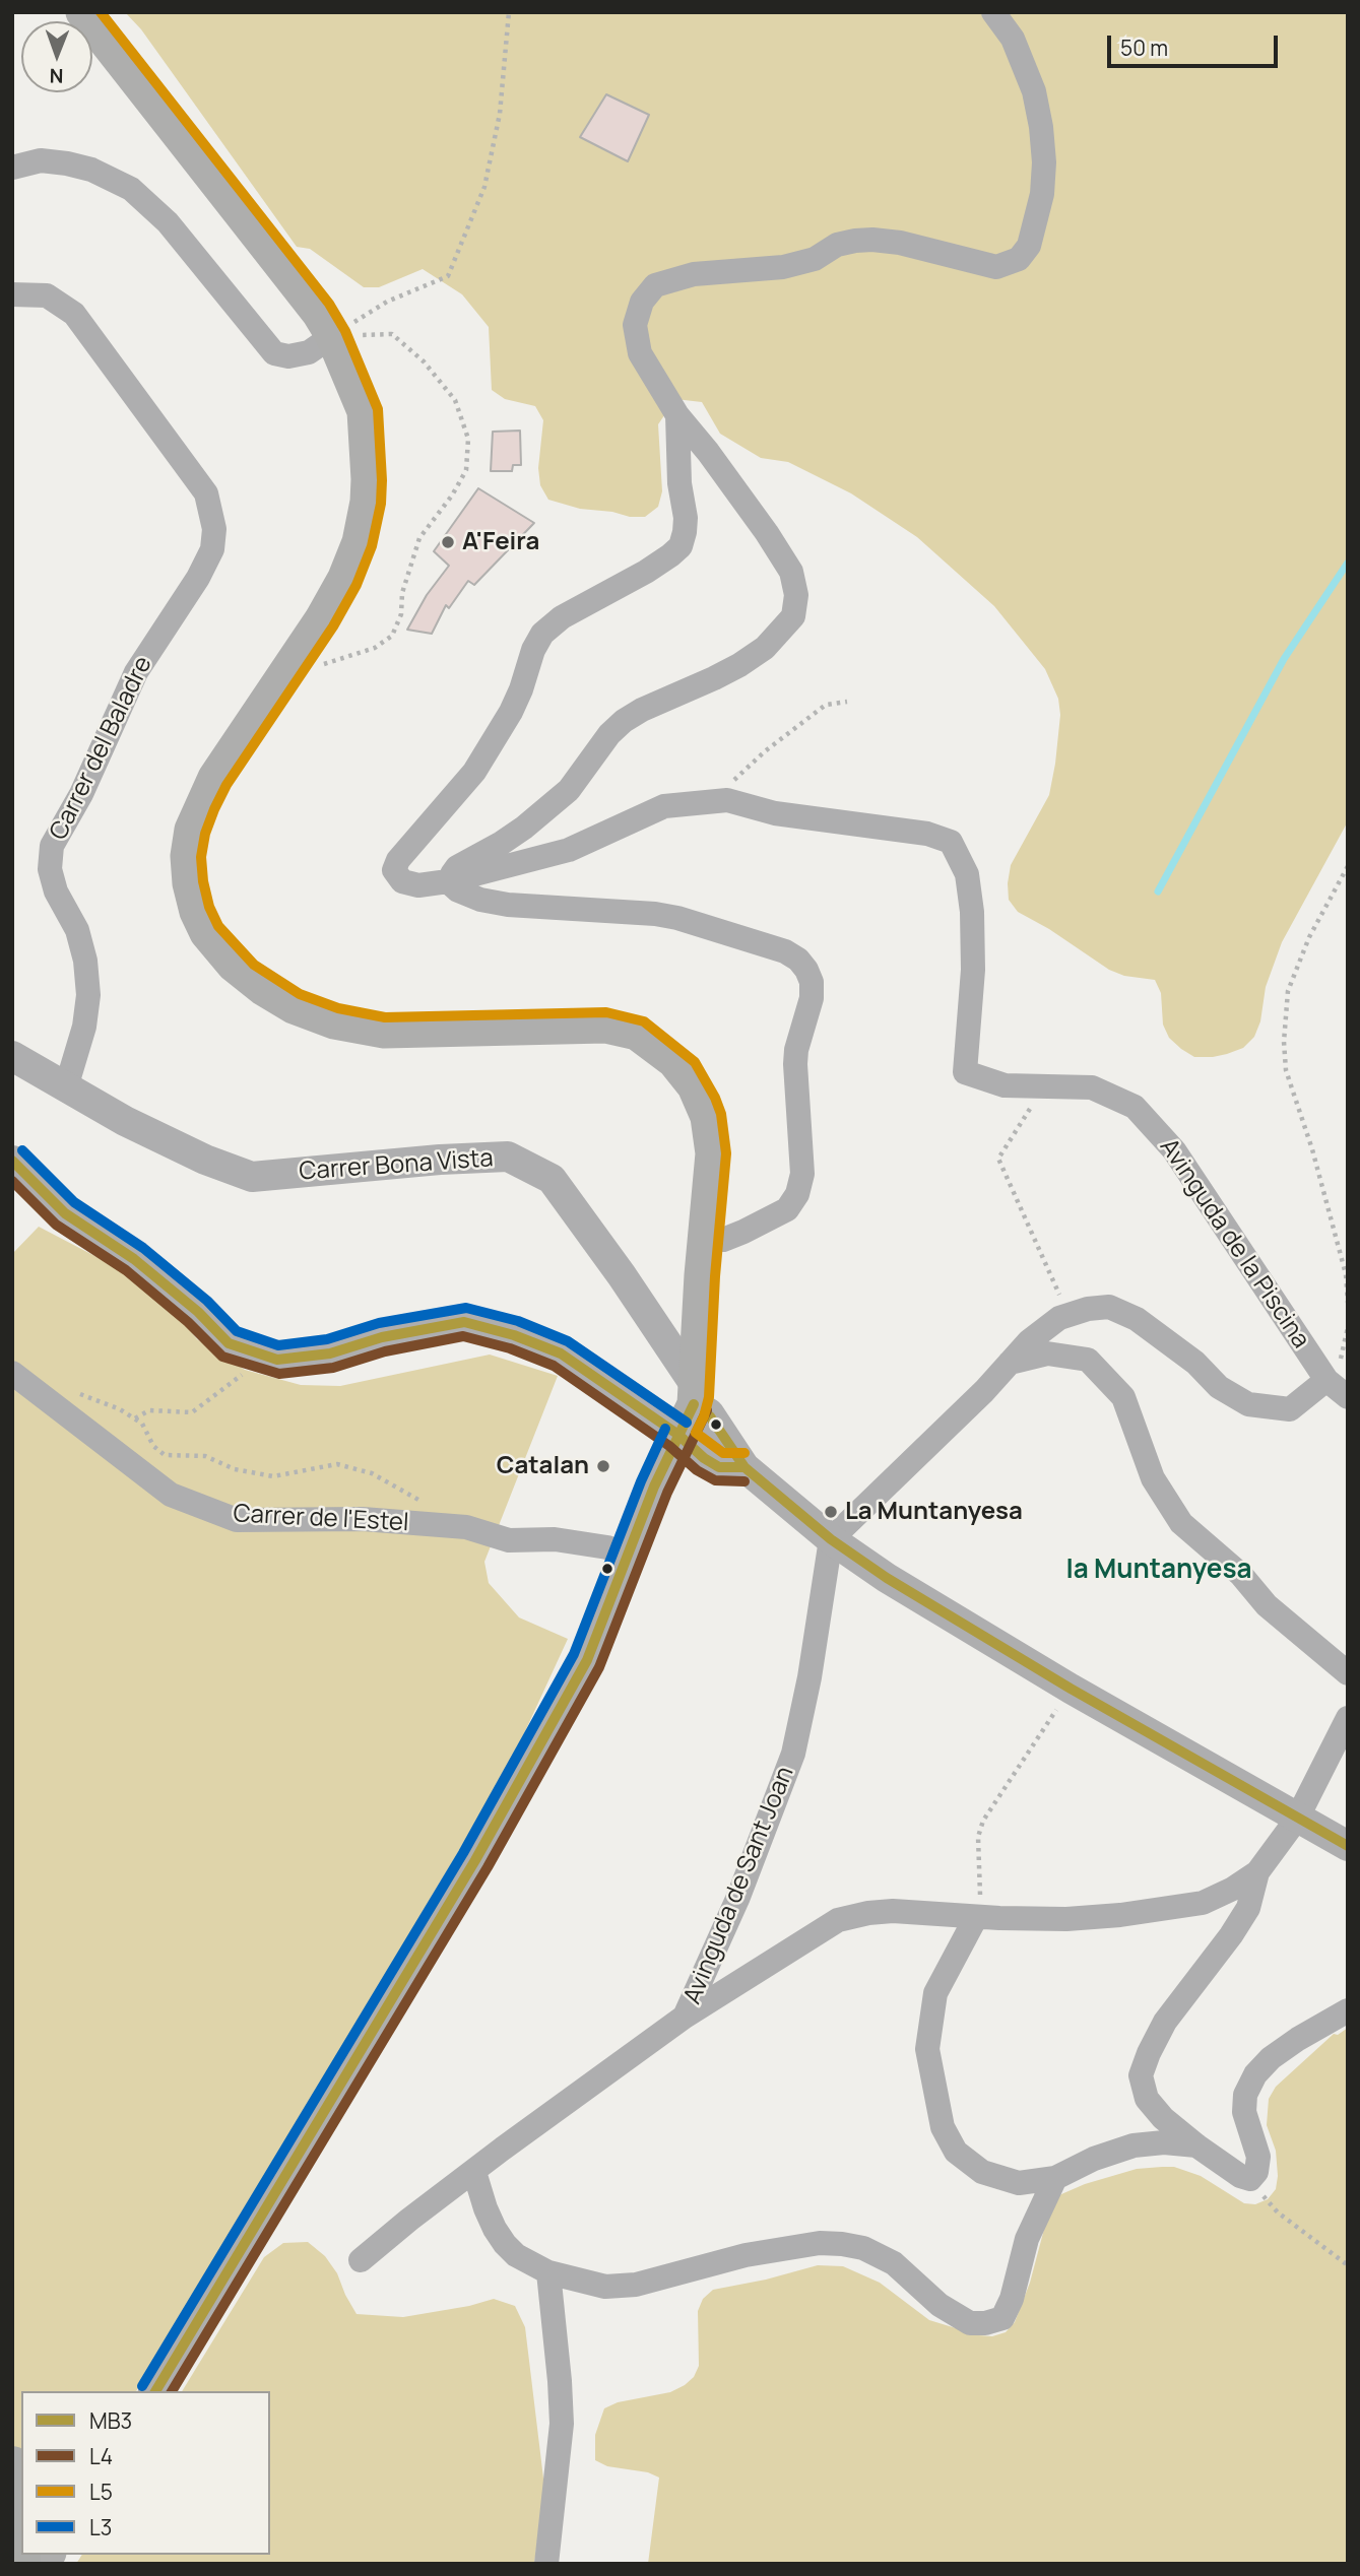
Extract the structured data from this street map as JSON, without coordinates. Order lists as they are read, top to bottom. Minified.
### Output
{"streets":{"street":["Carrer del Baladre","Carrer Bona Vista","Avinguda de la Piscina","Carrer de l'Estel","Avinguda de Sant Joan"]},"crossings":[["Carrer del Baladre","Carrer Bona Vista"]],"districts":["la Muntanyesa"],"places":["A'Feira","Catalan","La Muntanyesa"],"lines":["transit line L5","transit line L3","transit line MB3","transit line L4"],"legend":["MB3","L4","L5","L3"],"scale_bar":"50 m","north":"bottom"}
